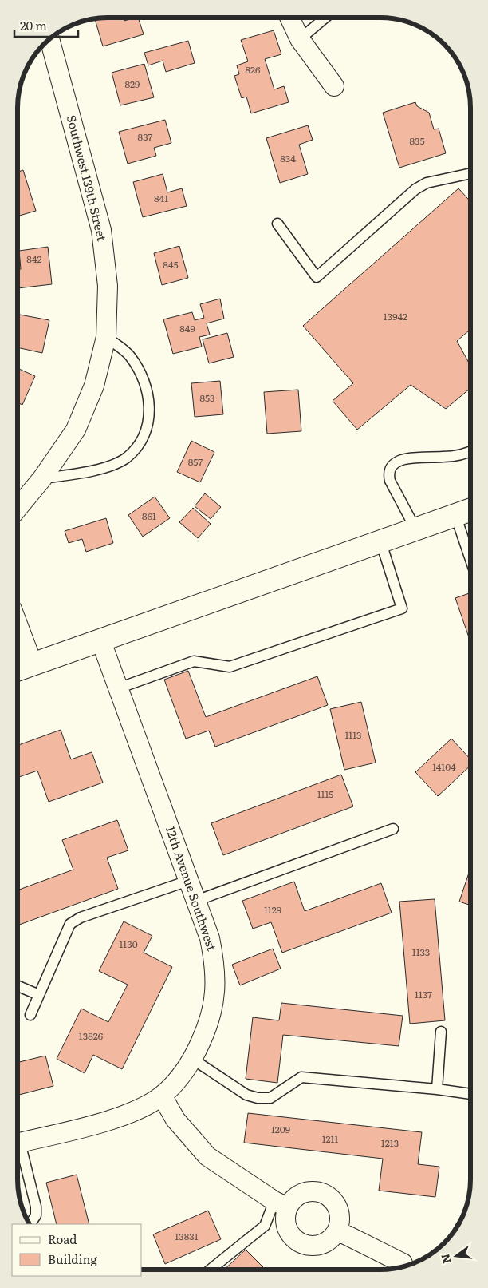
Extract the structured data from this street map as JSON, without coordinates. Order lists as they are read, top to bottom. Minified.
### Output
{"streets":{"street":["Southwest 139th Street","12th Avenue Southwest"]},"house_numbers":["826","829","837","835","834","841","842","845","13942","849","853","857","861","1113","14104","1115","1129","1130","1133","1137","13826","1209","1211","1213","13831"],"legend":["Road","Building"],"scale_bar":"20 m","north":"left"}
